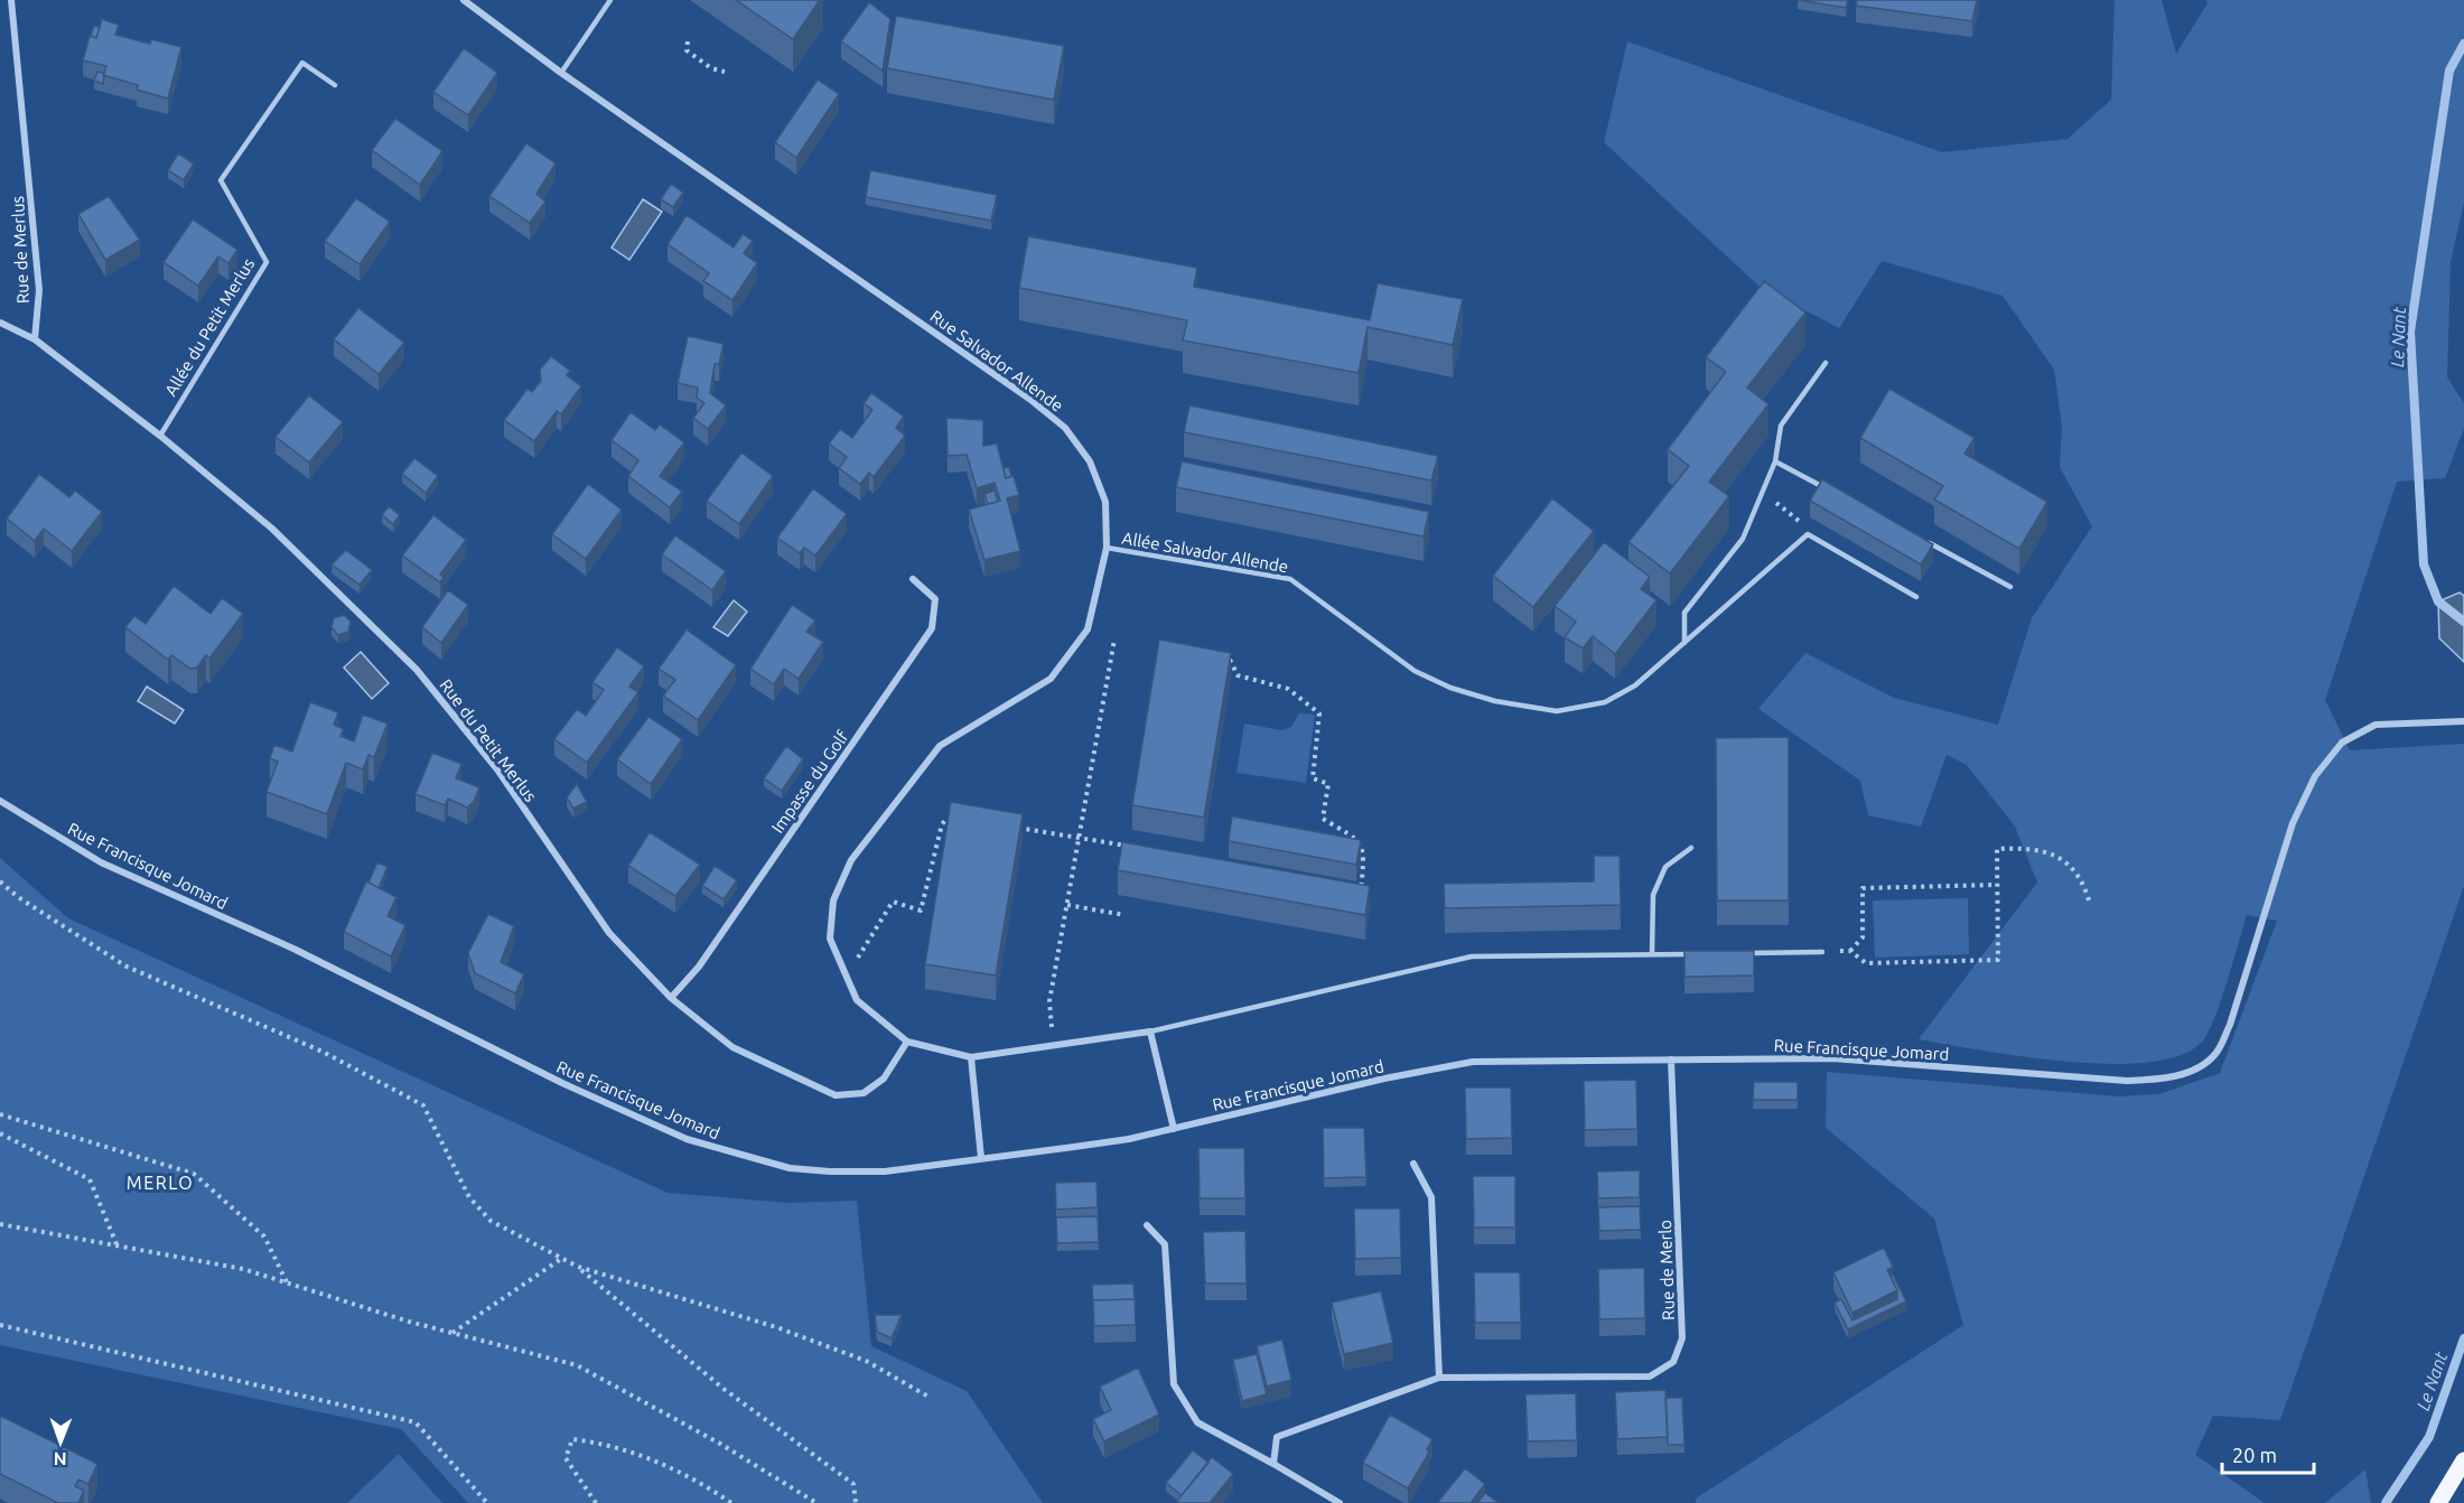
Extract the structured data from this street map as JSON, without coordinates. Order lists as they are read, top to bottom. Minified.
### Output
{"streets":{"street":["Rue de Merlus","Rue Salvador Allende","Rue du Petit Merlus","Impasse du Golf","Rue Francisque Jomard","Rue de Merlo"],"lane":["Allée du Petit Merlus","Allée Salvador Allende"]},"crossings":[["Rue de Merlus","Rue du Petit Merlus"],["Allée du Petit Merlus","Rue du Petit Merlus"],["Rue Salvador Allende","Allée Salvador Allende"],["Rue Salvador Allende","Rue du Petit Merlus"],["Rue du Petit Merlus","Impasse du Golf"],["Rue Francisque Jomard","Rue de Merlo"]],"districts":["MERLO"],"water":["Le Nant"],"scale_bar":"20 m","north":"bottom"}
